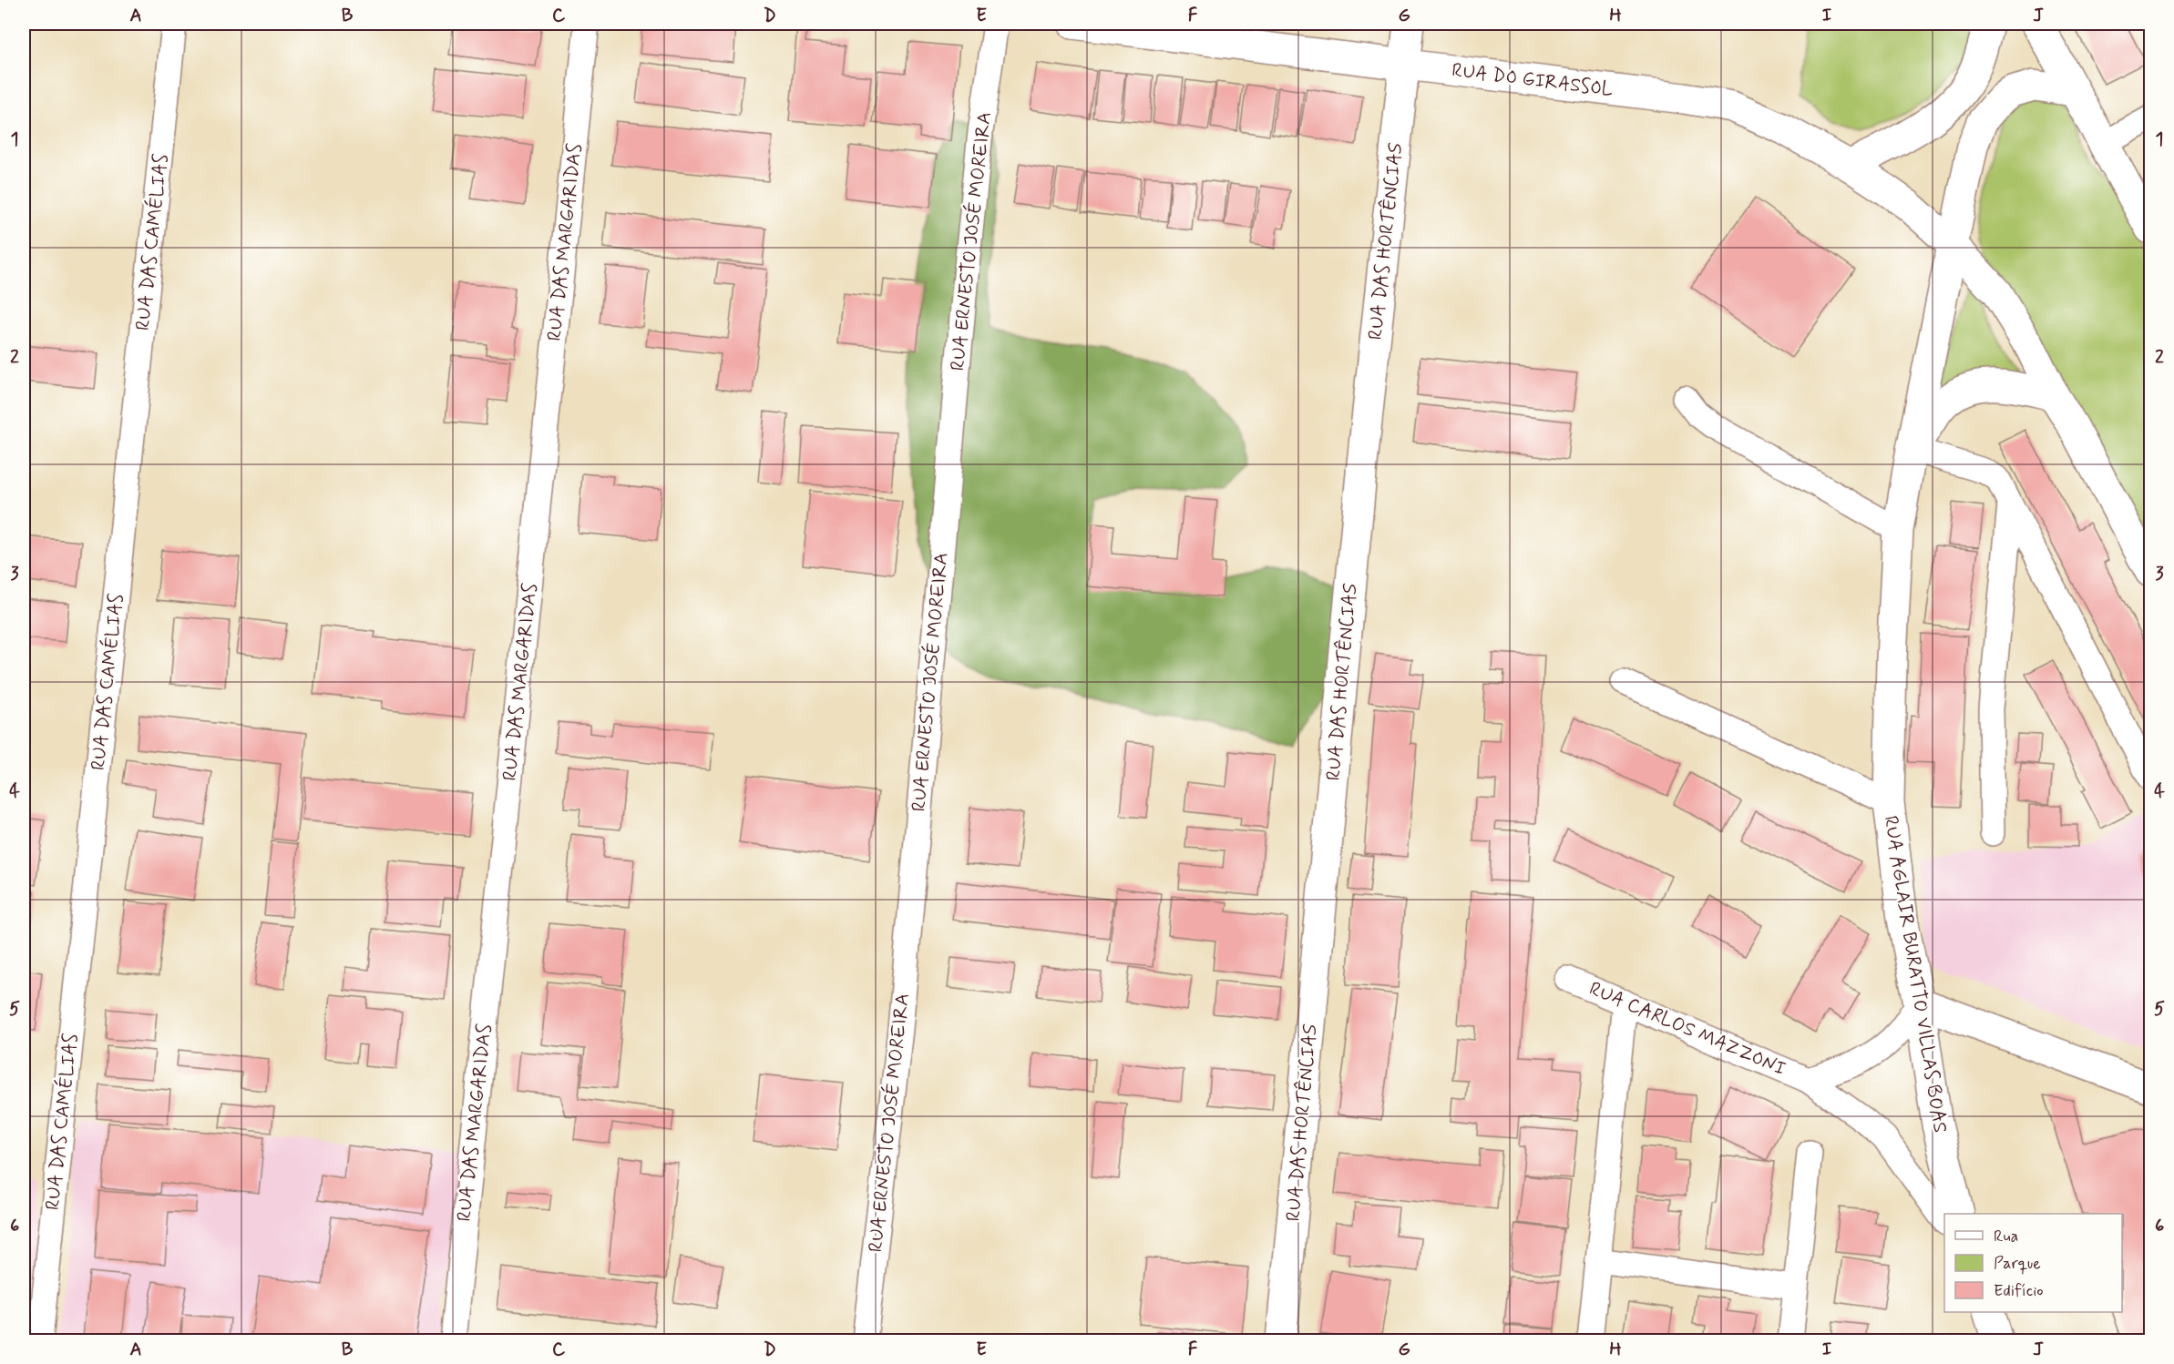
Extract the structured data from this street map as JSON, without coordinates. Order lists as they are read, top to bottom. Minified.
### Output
{"streets":{"main road":["RUA DO GIRASSOL","RUA DAS HORTÊNCIAS","RUA AGLAIR BURATTO VILLAS BOAS"],"street":["RUA ERNESTO JOSÉ MOREIRA","RUA DAS CAMÉLIAS","RUA DAS MARGARIDAS","RUA CARLOS MAZZONI"]},"crossings":[["RUA DO GIRASSOL","RUA DAS HORTÊNCIAS"],["RUA DO GIRASSOL","RUA AGLAIR BURATTO VILLAS BOAS"],["RUA AGLAIR BURATTO VILLAS BOAS","RUA CARLOS MAZZONI"]],"legend":["Rua","Parque","Edifício"],"grid":{"columns":["A","B","C","D","E","F","G","H","I","J"],"rows":["1","2","3","4","5","6"]}}
